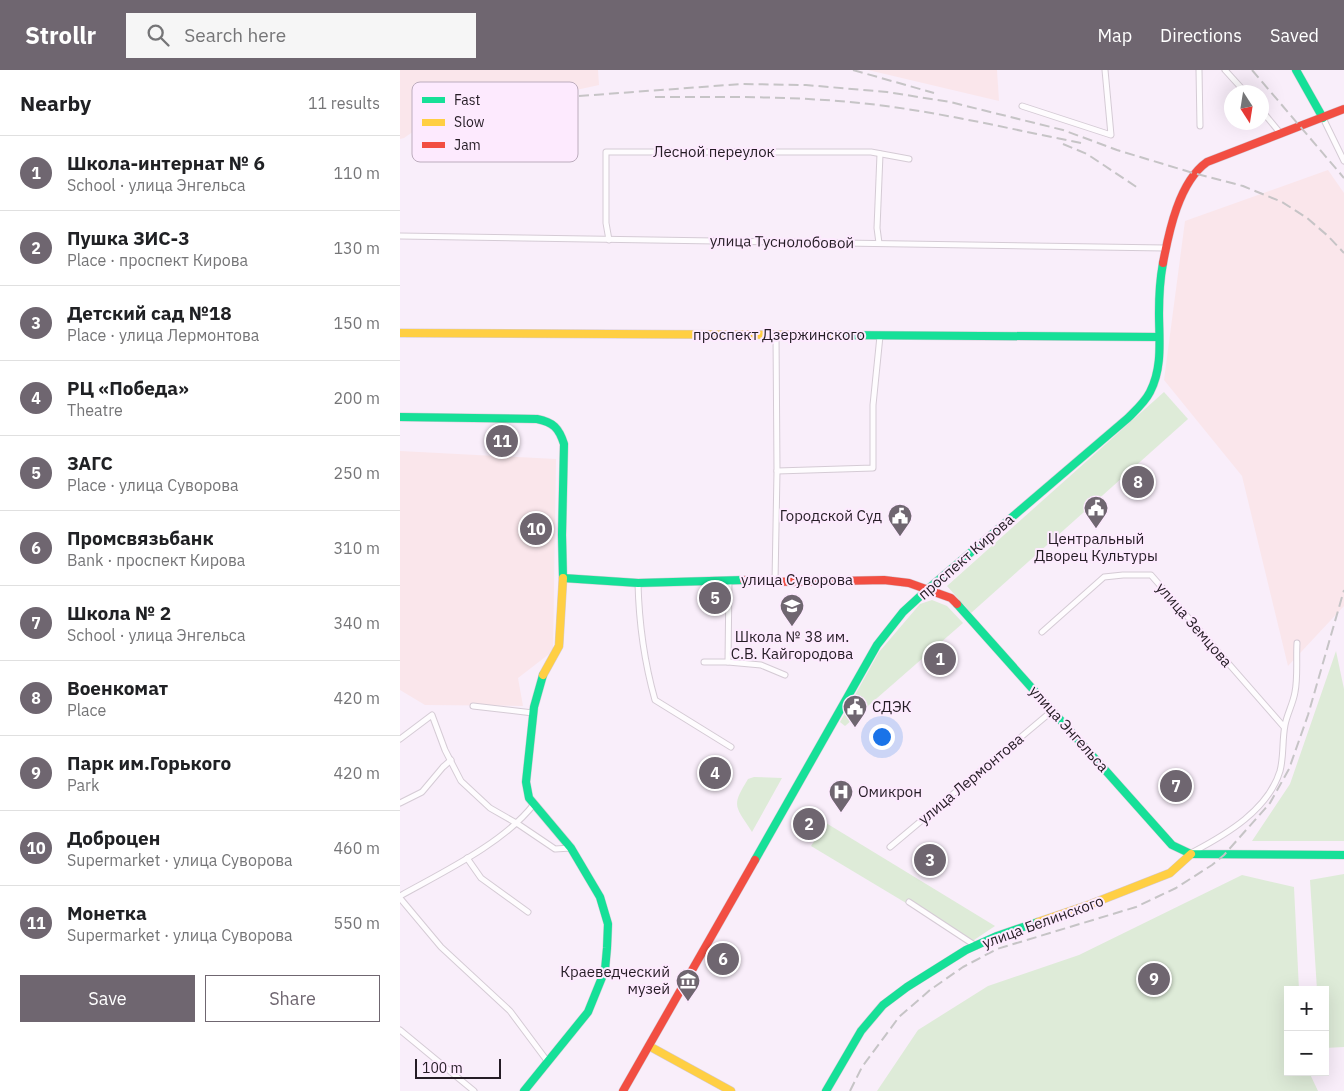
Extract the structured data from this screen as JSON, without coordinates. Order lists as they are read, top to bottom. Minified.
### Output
{"streets":{"street":["Лесной переулок","улица Туснолобовой","проспект Дзержинского","проспект Кирова","улица Суворова","улица Земцова","улица Энгельса","улица Лермонтова","улица Белинского"]},"crossings":[["Лесной переулок","улица Туснолобовой"],["улица Туснолобовой","проспект Кирова"],["проспект Дзержинского","проспект Кирова"],["проспект Кирова","улица Суворова"],["улица Суворова","улица Энгельса"],["улица Энгельса","улица Лермонтова"],["улица Энгельса","улица Белинского"]],"places":{"public building":["Центральный Дворец Культуры","Городской Суд","СДЭК"],"school or university":["Школа № 38 им. С.В. Кайгородова"],"hospital":["Омикрон"],"museum":["Краеведческий музей"]},"legend":["Fast","Slow","Jam"],"scale_bar":"100 m","north":"bottom","page":{"header":"Strollr","search":"Search here","nav":["Map","Directions","Saved"],"heading":["Nearby","11 results"],"list":[{"mark":"1","name":"Школа-интернат № 6","note":"School · улица Энгельса","value":"110 m"},{"mark":"2","name":"Пушка ЗИС-3","note":"Place · проспект Кирова","value":"130 m"},{"mark":"3","name":"Детский сад №18","note":"Place · улица Лермонтова","value":"150 m"},{"mark":"4","name":"РЦ «Победа»","note":"Theatre","value":"200 m"},{"mark":"5","name":"ЗАГС","note":"Place · улица Суворова","value":"250 m"},{"mark":"6","name":"Промсвязьбанк","note":"Bank · проспект Кирова","value":"310 m"},{"mark":"7","name":"Школа № 2","note":"School · улица Энгельса","value":"340 m"},{"mark":"8","name":"Военкомат","note":"Place","value":"420 m"},{"mark":"9","name":"Парк им.Горького","note":"Park","value":"420 m"},{"mark":"10","name":"Доброцен","note":"Supermarket · улица Суворова","value":"460 m"},{"mark":"11","name":"Монетка","note":"Supermarket · улица Суворова","value":"550 m"}],"pins":["11","8","10","5","1","4","7","2","3","6","9"],"buttons":["Save","Share"],"map_buttons":["+","−"],"scale":"100 m"}}
